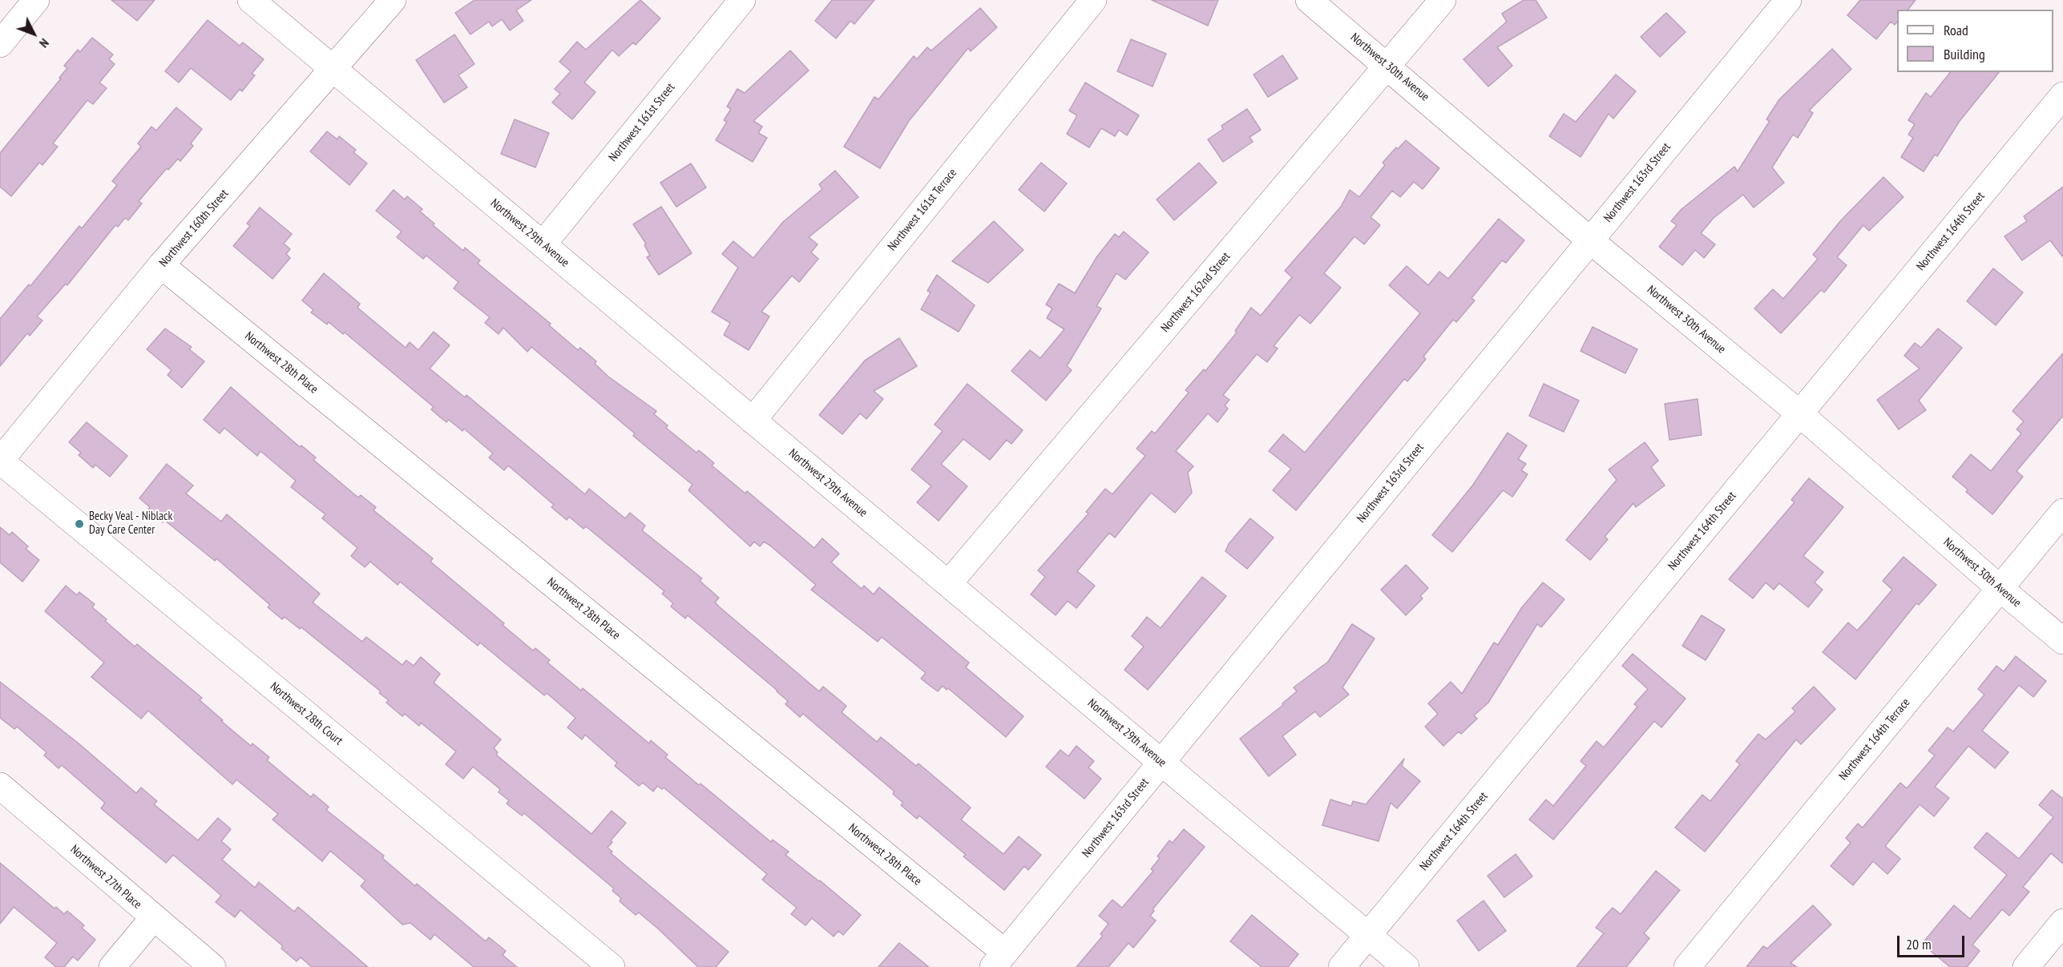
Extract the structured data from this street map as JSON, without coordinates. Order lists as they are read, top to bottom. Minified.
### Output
{"streets":{"street":["Northwest 30th Avenue","Northwest 161st Street","Northwest 163rd Street","Northwest 161st Terrace","Northwest 160th Street","Northwest 164th Street","Northwest 29th Avenue","Northwest 162nd Street","Northwest 28th Place","Northwest 28th Court","Northwest 164th Terrace","Northwest 27th Place"]},"crossings":[["Northwest 30th Avenue","Northwest 163rd Street"],["Northwest 30th Avenue","Northwest 164th Street"],["Northwest 30th Avenue","Northwest 162nd Street"],["Northwest 30th Avenue","Northwest 164th Terrace"],["Northwest 161st Street","Northwest 29th Avenue"],["Northwest 163rd Street","Northwest 29th Avenue"],["Northwest 163rd Street","Northwest 28th Place"],["Northwest 161st Terrace","Northwest 29th Avenue"],["Northwest 160th Street","Northwest 29th Avenue"],["Northwest 160th Street","Northwest 28th Place"],["Northwest 160th Street","Northwest 28th Court"],["Northwest 164th Street","Northwest 29th Avenue"],["Northwest 29th Avenue","Northwest 162nd Street"]],"places":["Becky Veal - Niblack Day Care Center"],"legend":["Road","Building"],"scale_bar":"20 m","north":"bottom right"}
